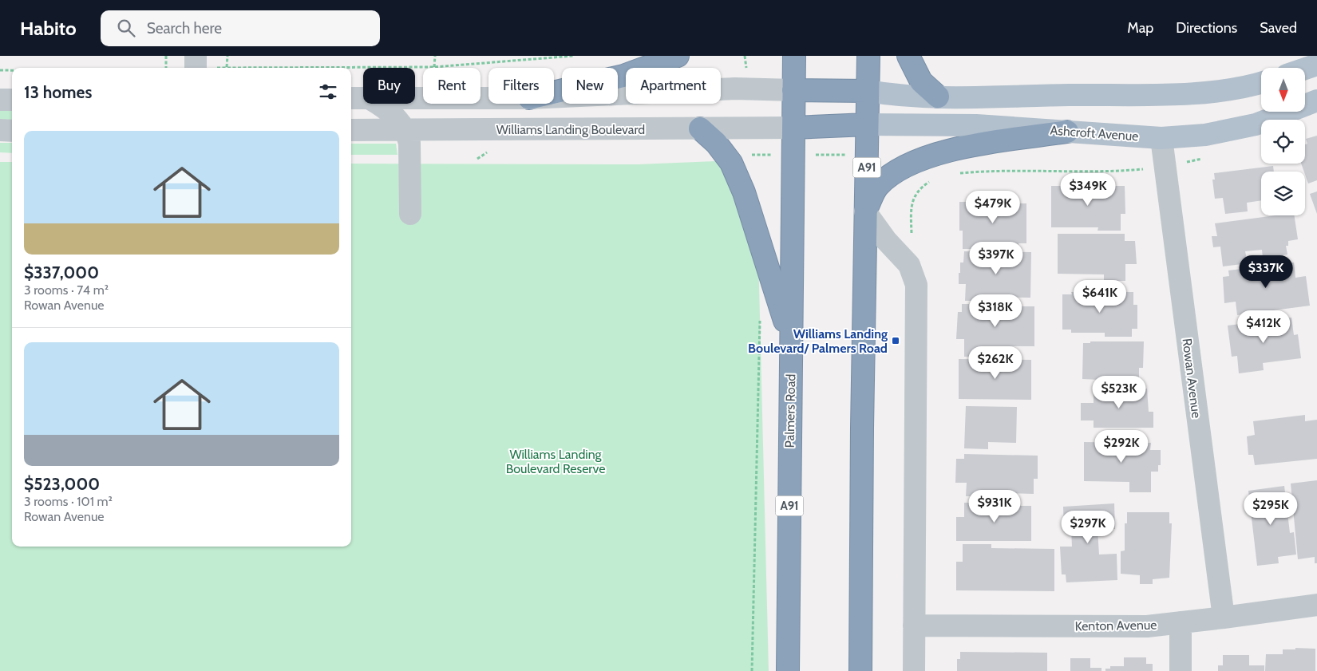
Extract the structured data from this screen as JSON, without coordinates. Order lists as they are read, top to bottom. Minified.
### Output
{"streets":{"highway":["A91","Palmers Road"],"main road":["Ashcroft Avenue"],"street":["Williams Landing Boulevard","Rowan Avenue","Kenton Avenue"]},"crossings":[["Williams Landing Boulevard","Palmers Road"],["Ashcroft Avenue","A91"],["Ashcroft Avenue","Rowan Avenue"],["Rowan Avenue","Kenton Avenue"]],"parks":["Williams Landing Boulevard Reserve"],"places":{"transit":["Williams Landing Boulevard/ Palmers Road"]},"north":"bottom","page":{"header":"Habito","search":"Search here","nav":["Map","Directions","Saved"],"chip":["Buy","Rent","Filters","New","Apartment"],"heading":"13 homes","list":[{"name":"$337,000","note":"3 rooms · 74 m² · Rowan Avenue"},{"name":"$523,000","note":"3 rooms · 101 m² · Rowan Avenue"}],"price":["$349K","$479K","$397K","$337K","$641K","$318K","$412K","$262K","$523K","$292K","$931K","$295K","$297K"]}}
